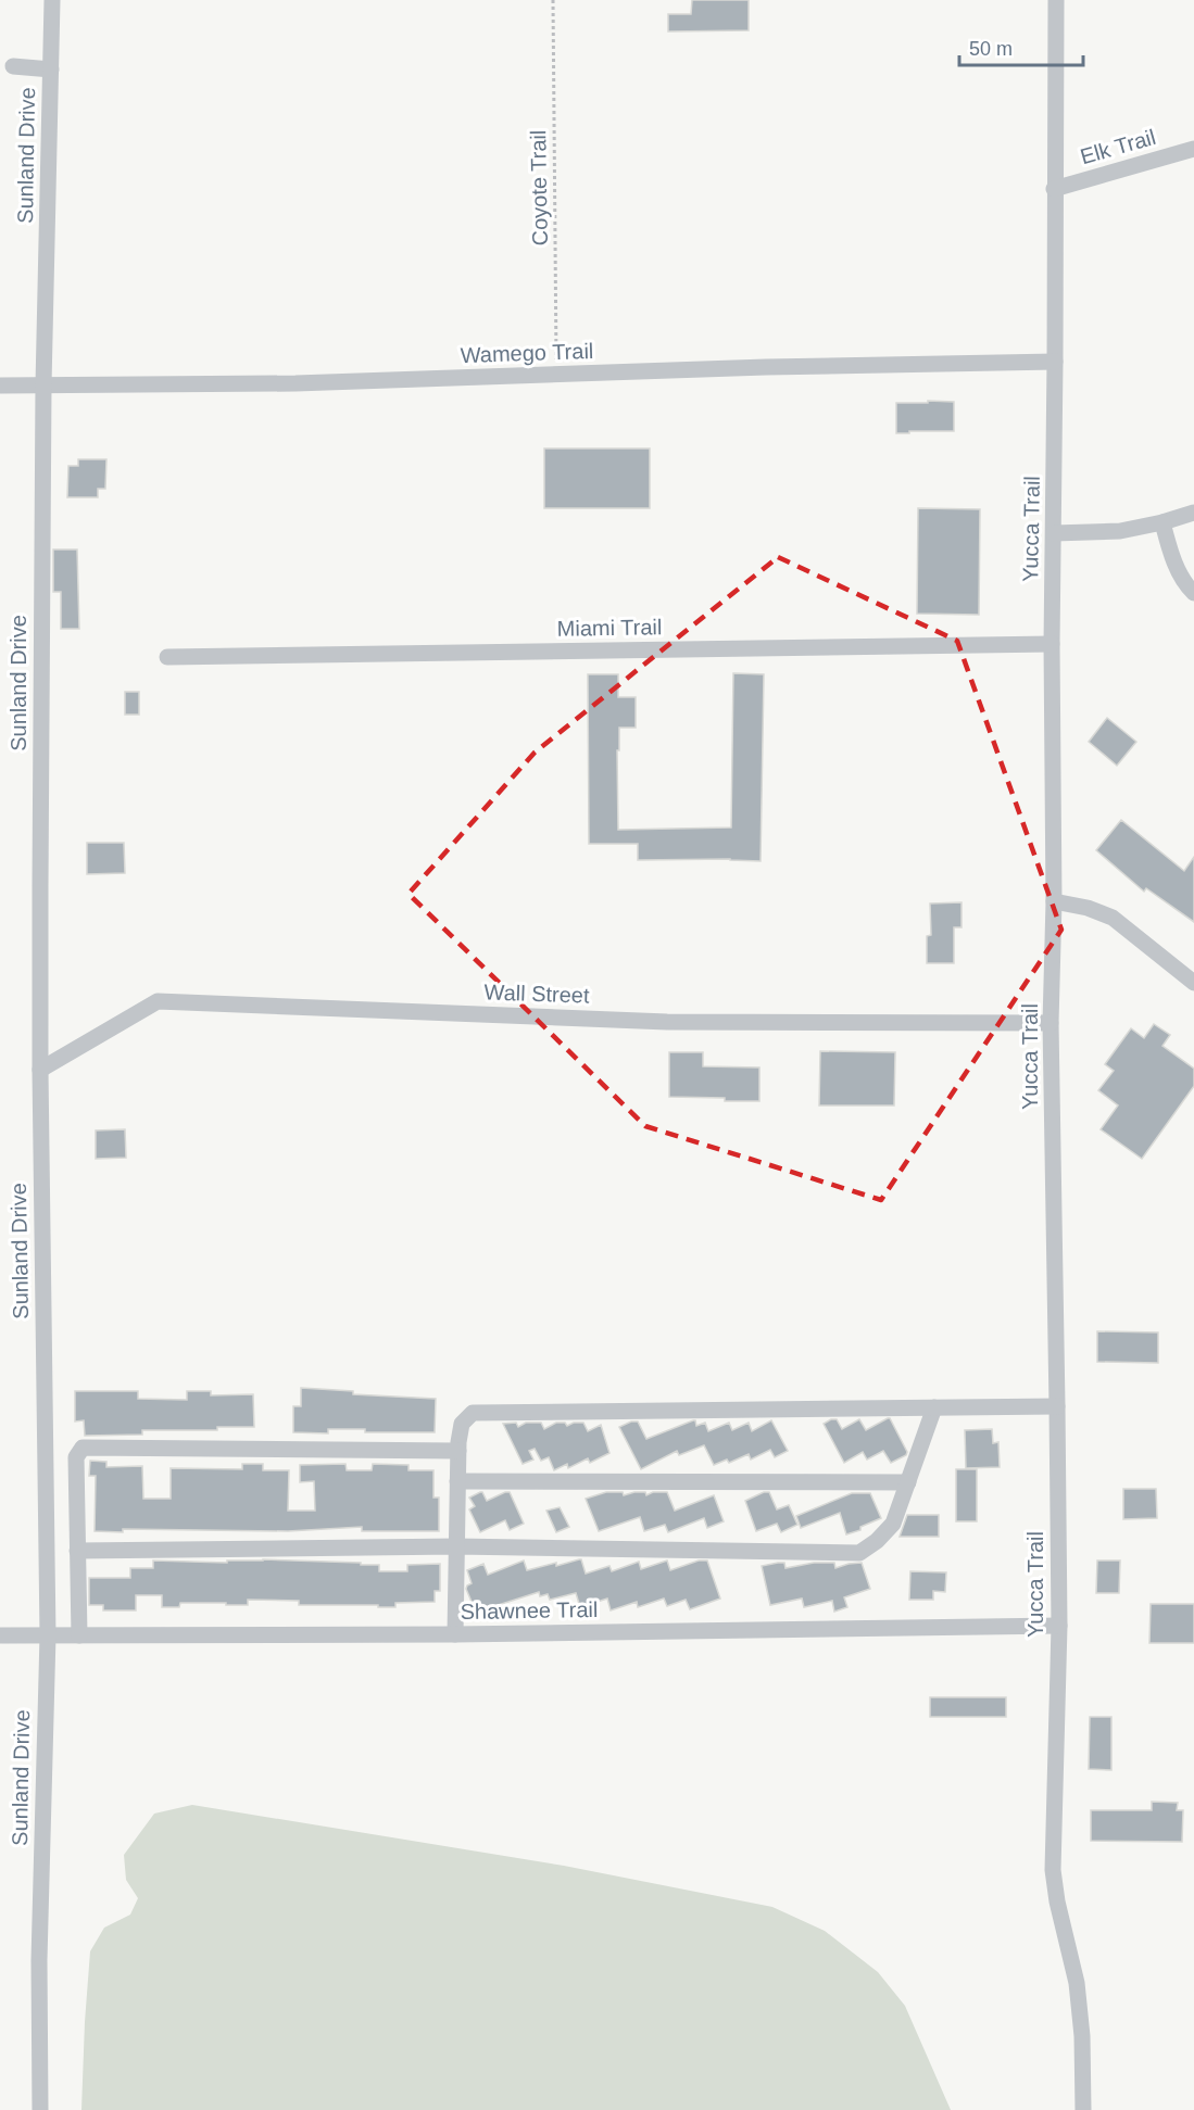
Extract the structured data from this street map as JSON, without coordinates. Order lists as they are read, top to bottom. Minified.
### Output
{"streets":{"street":["Elk Trail","Sunland Drive","Wamego Trail","Yucca Trail","Miami Trail","Wall Street","Shawnee Trail"],"path":["Coyote Trail"]},"crossings":[["Elk Trail","Yucca Trail"],["Sunland Drive","Wamego Trail"],["Sunland Drive","Wall Street"],["Sunland Drive","Shawnee Trail"],["Coyote Trail","Wamego Trail"],["Wamego Trail","Yucca Trail"],["Yucca Trail","Miami Trail"],["Yucca Trail","Wall Street"],["Yucca Trail","Shawnee Trail"]],"scale_bar":"50 m"}
